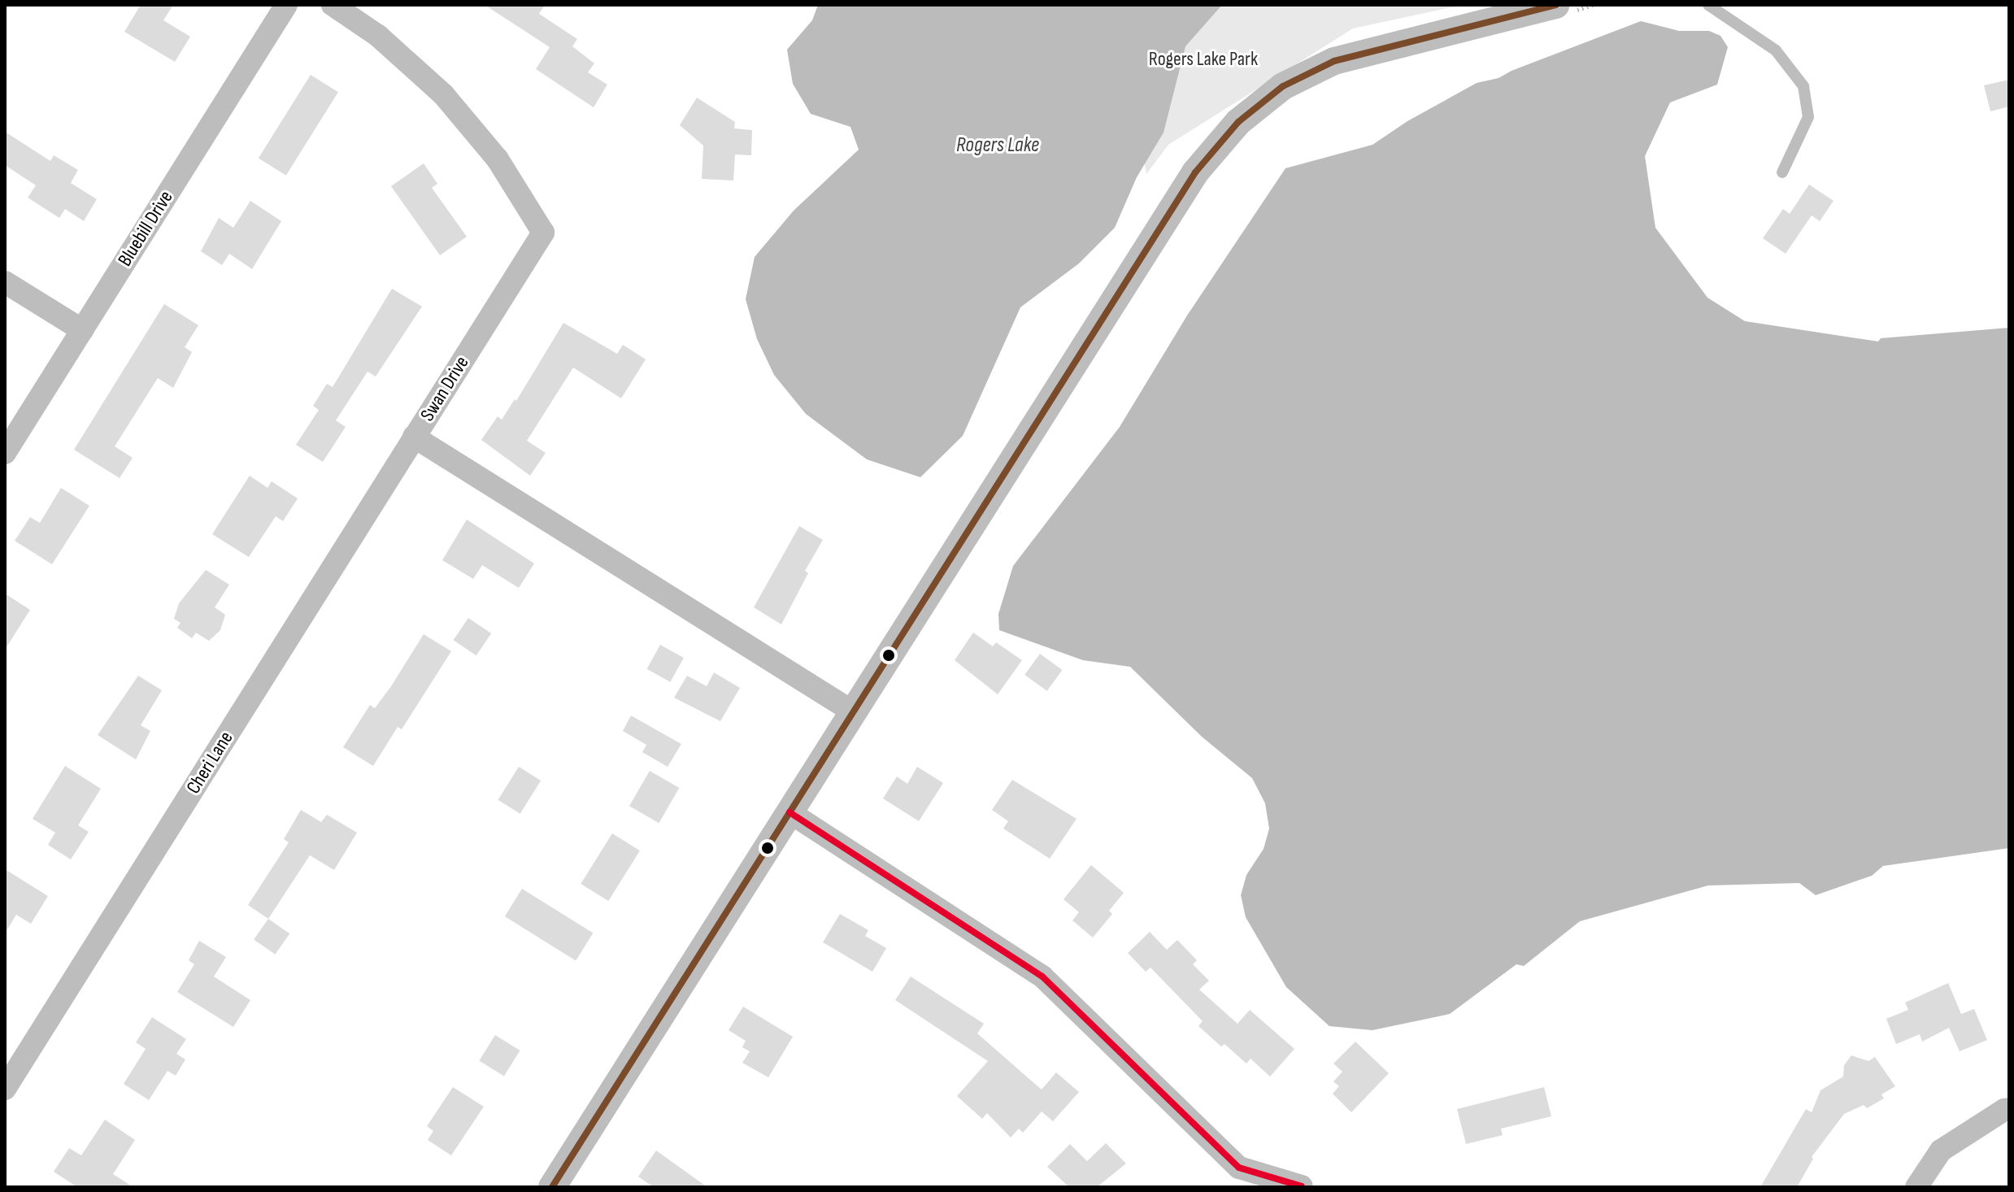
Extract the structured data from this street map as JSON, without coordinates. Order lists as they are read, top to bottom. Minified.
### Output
{"streets":{"street":["Bluebill Drive","Swan Drive","Cheri Lane"]},"crossings":[["Swan Drive","Cheri Lane"]],"water":["Rogers Lake"],"parks":["Rogers Lake Park"]}
